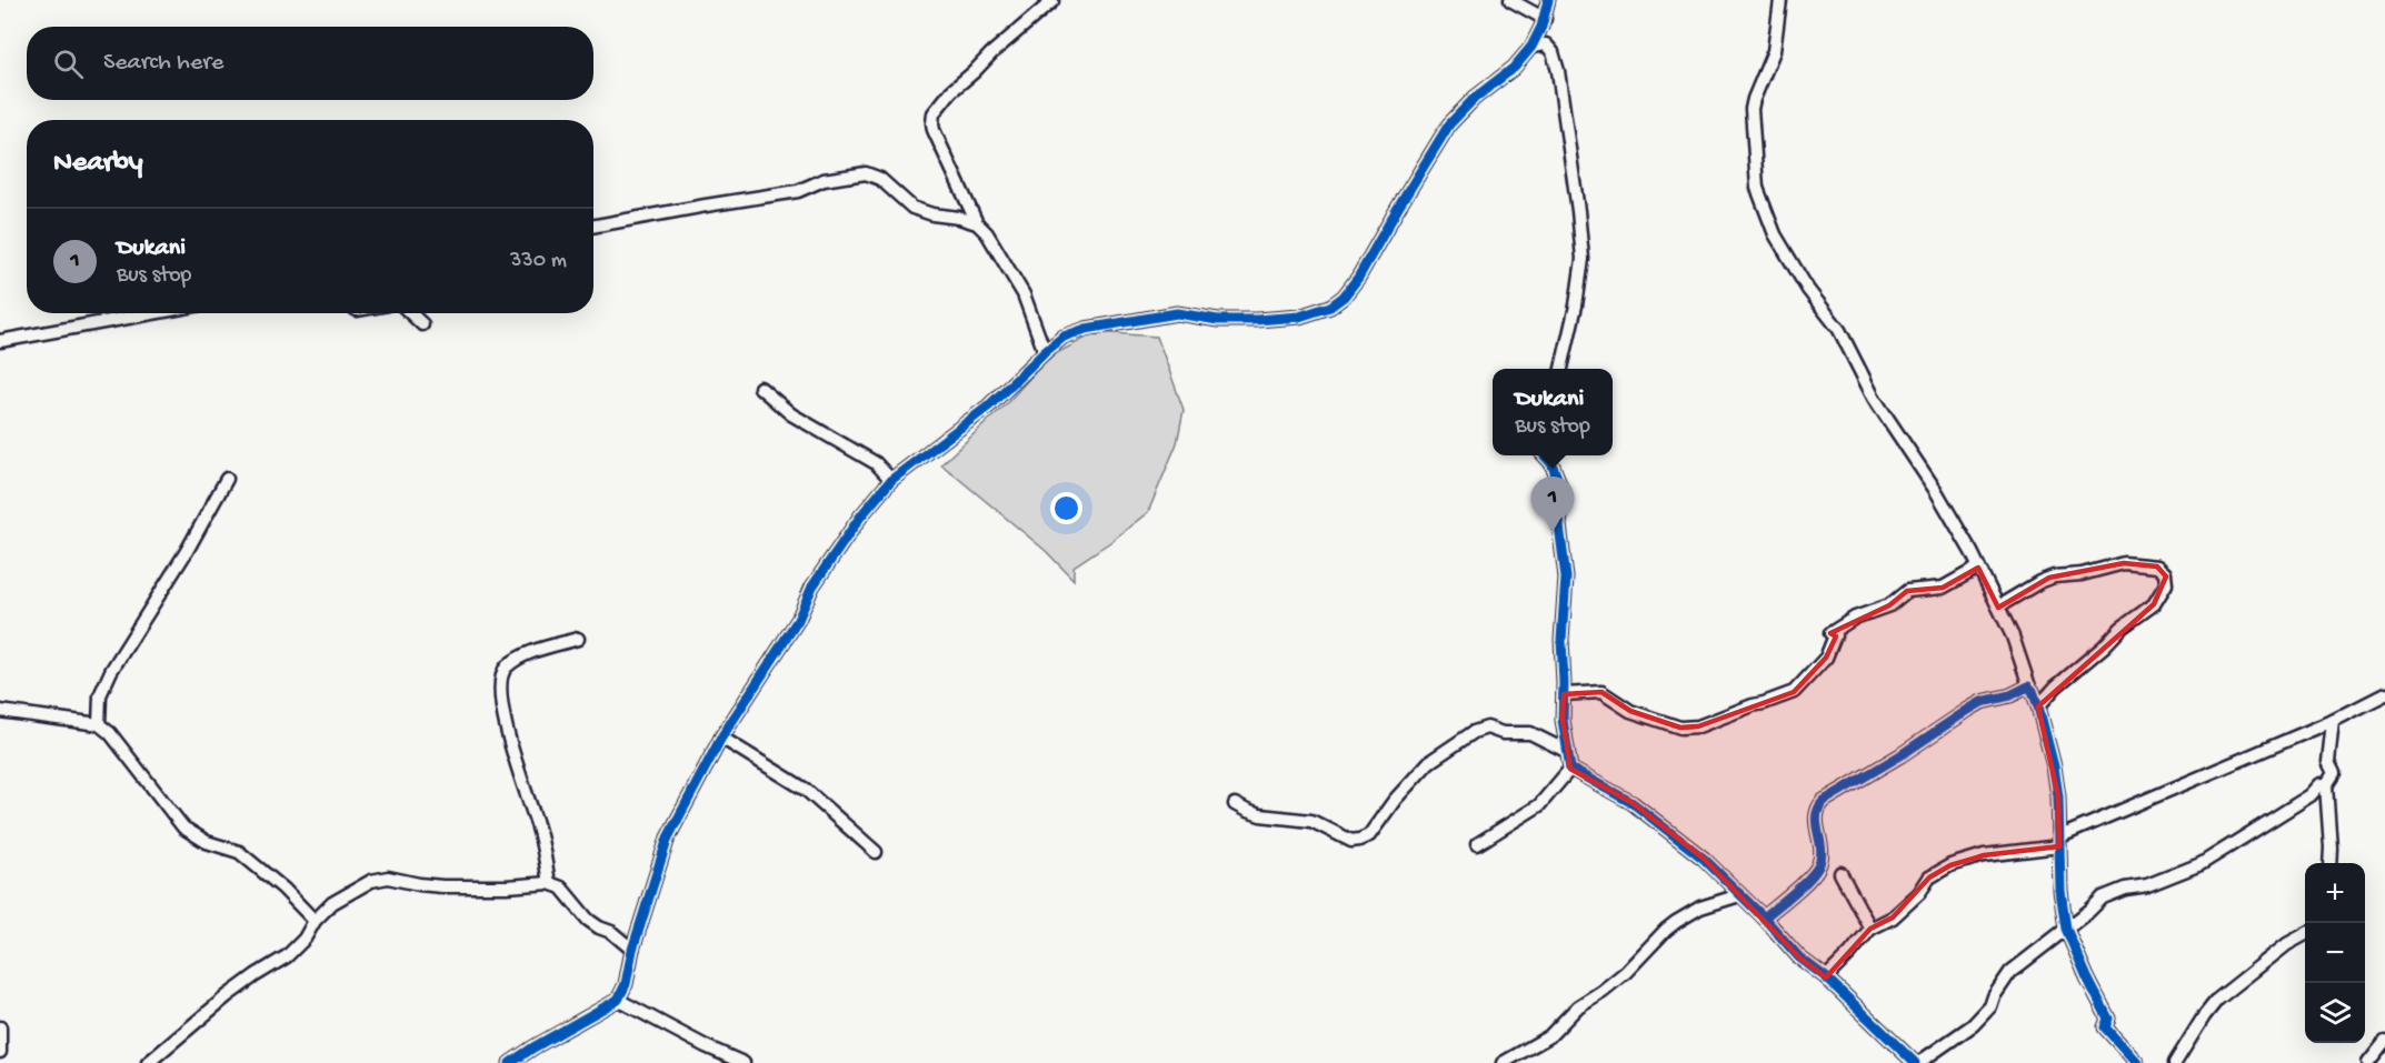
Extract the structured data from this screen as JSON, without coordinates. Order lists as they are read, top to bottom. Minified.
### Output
{"page":{"search":"Search here","heading":"Nearby","list":[{"mark":"1","name":"Dukani","note":"Bus stop","value":"330 m"}],"popup":["Dukani","Bus stop"],"pins":"1","map_buttons":["+","−"]}}
